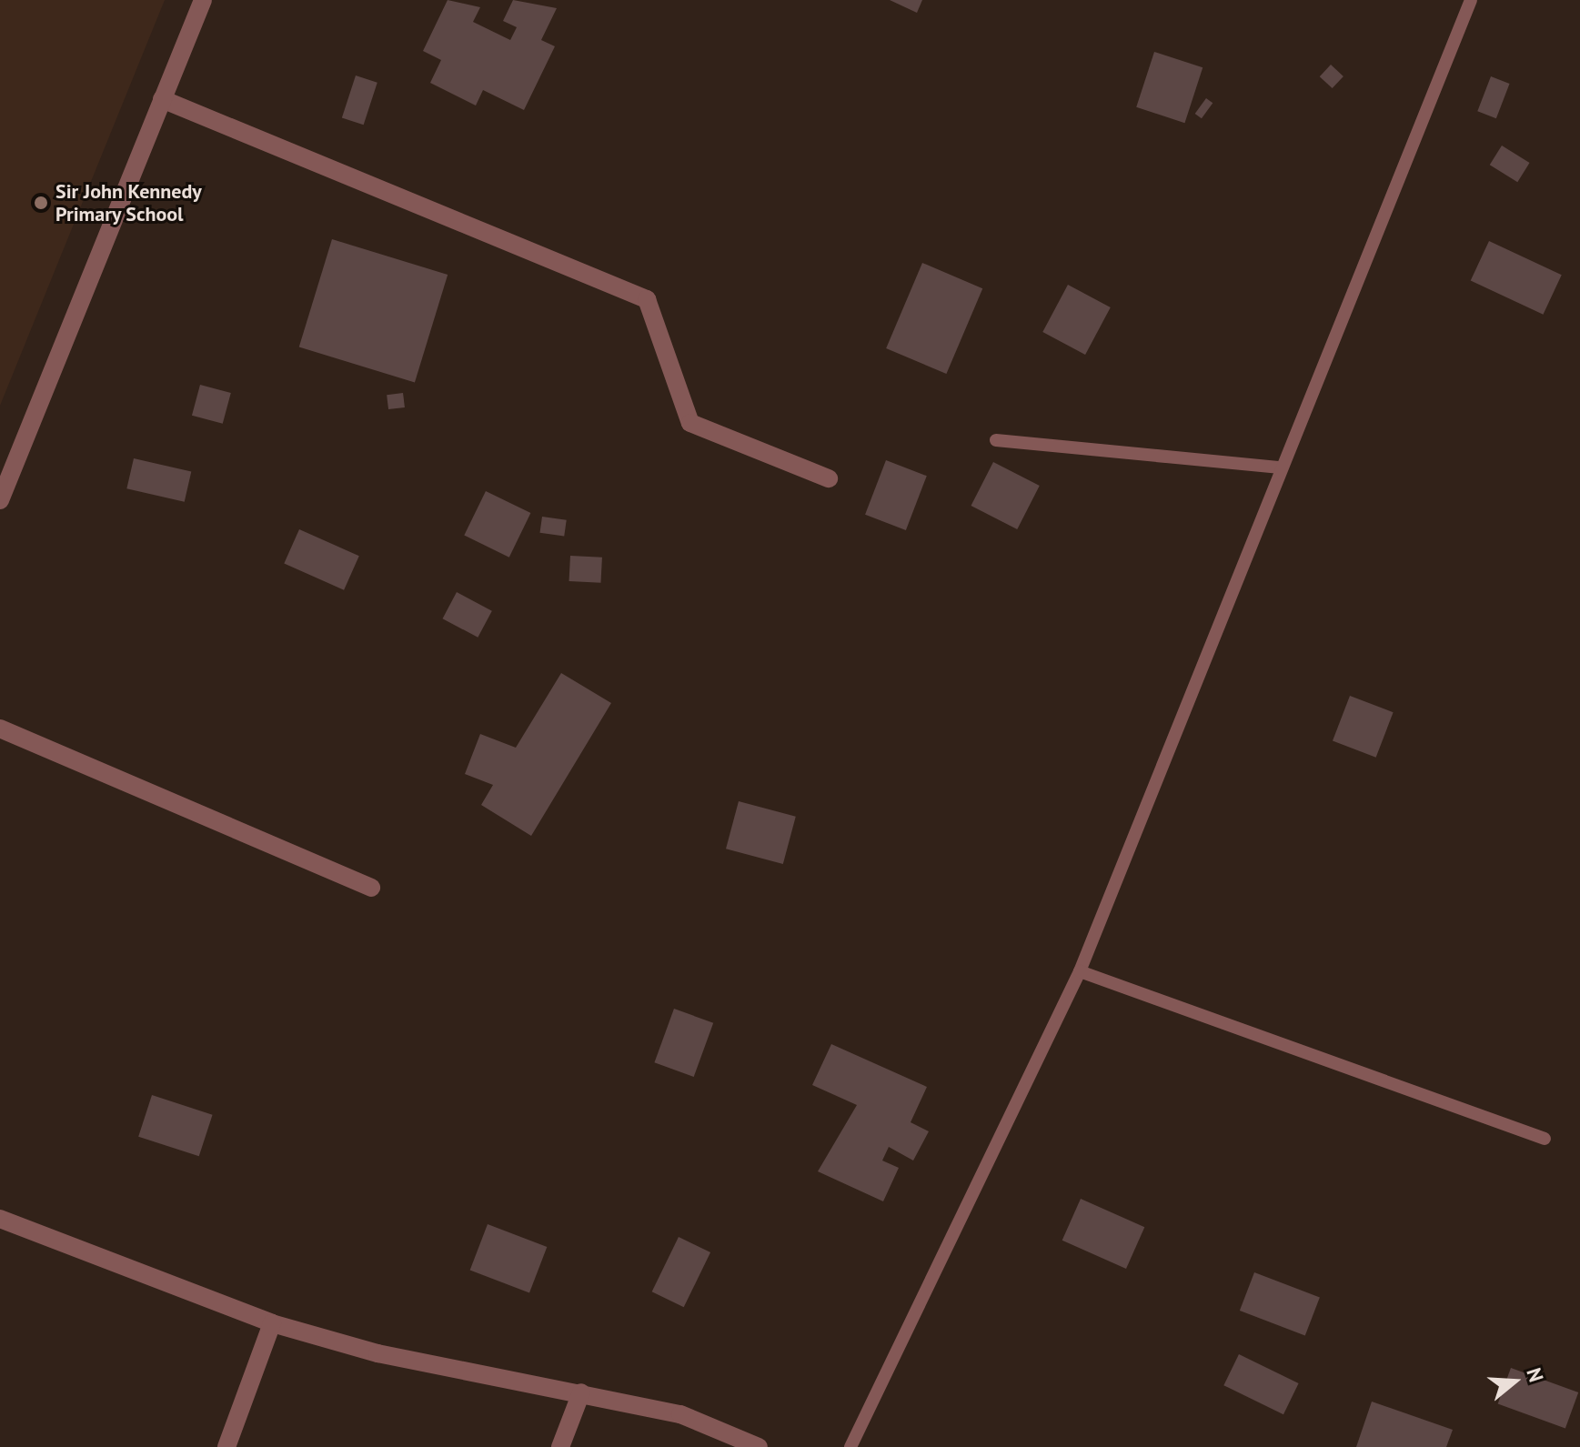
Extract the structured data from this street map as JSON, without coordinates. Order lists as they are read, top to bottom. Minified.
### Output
{"places":["Sir John Kennedy Primary School"],"north":"right"}
